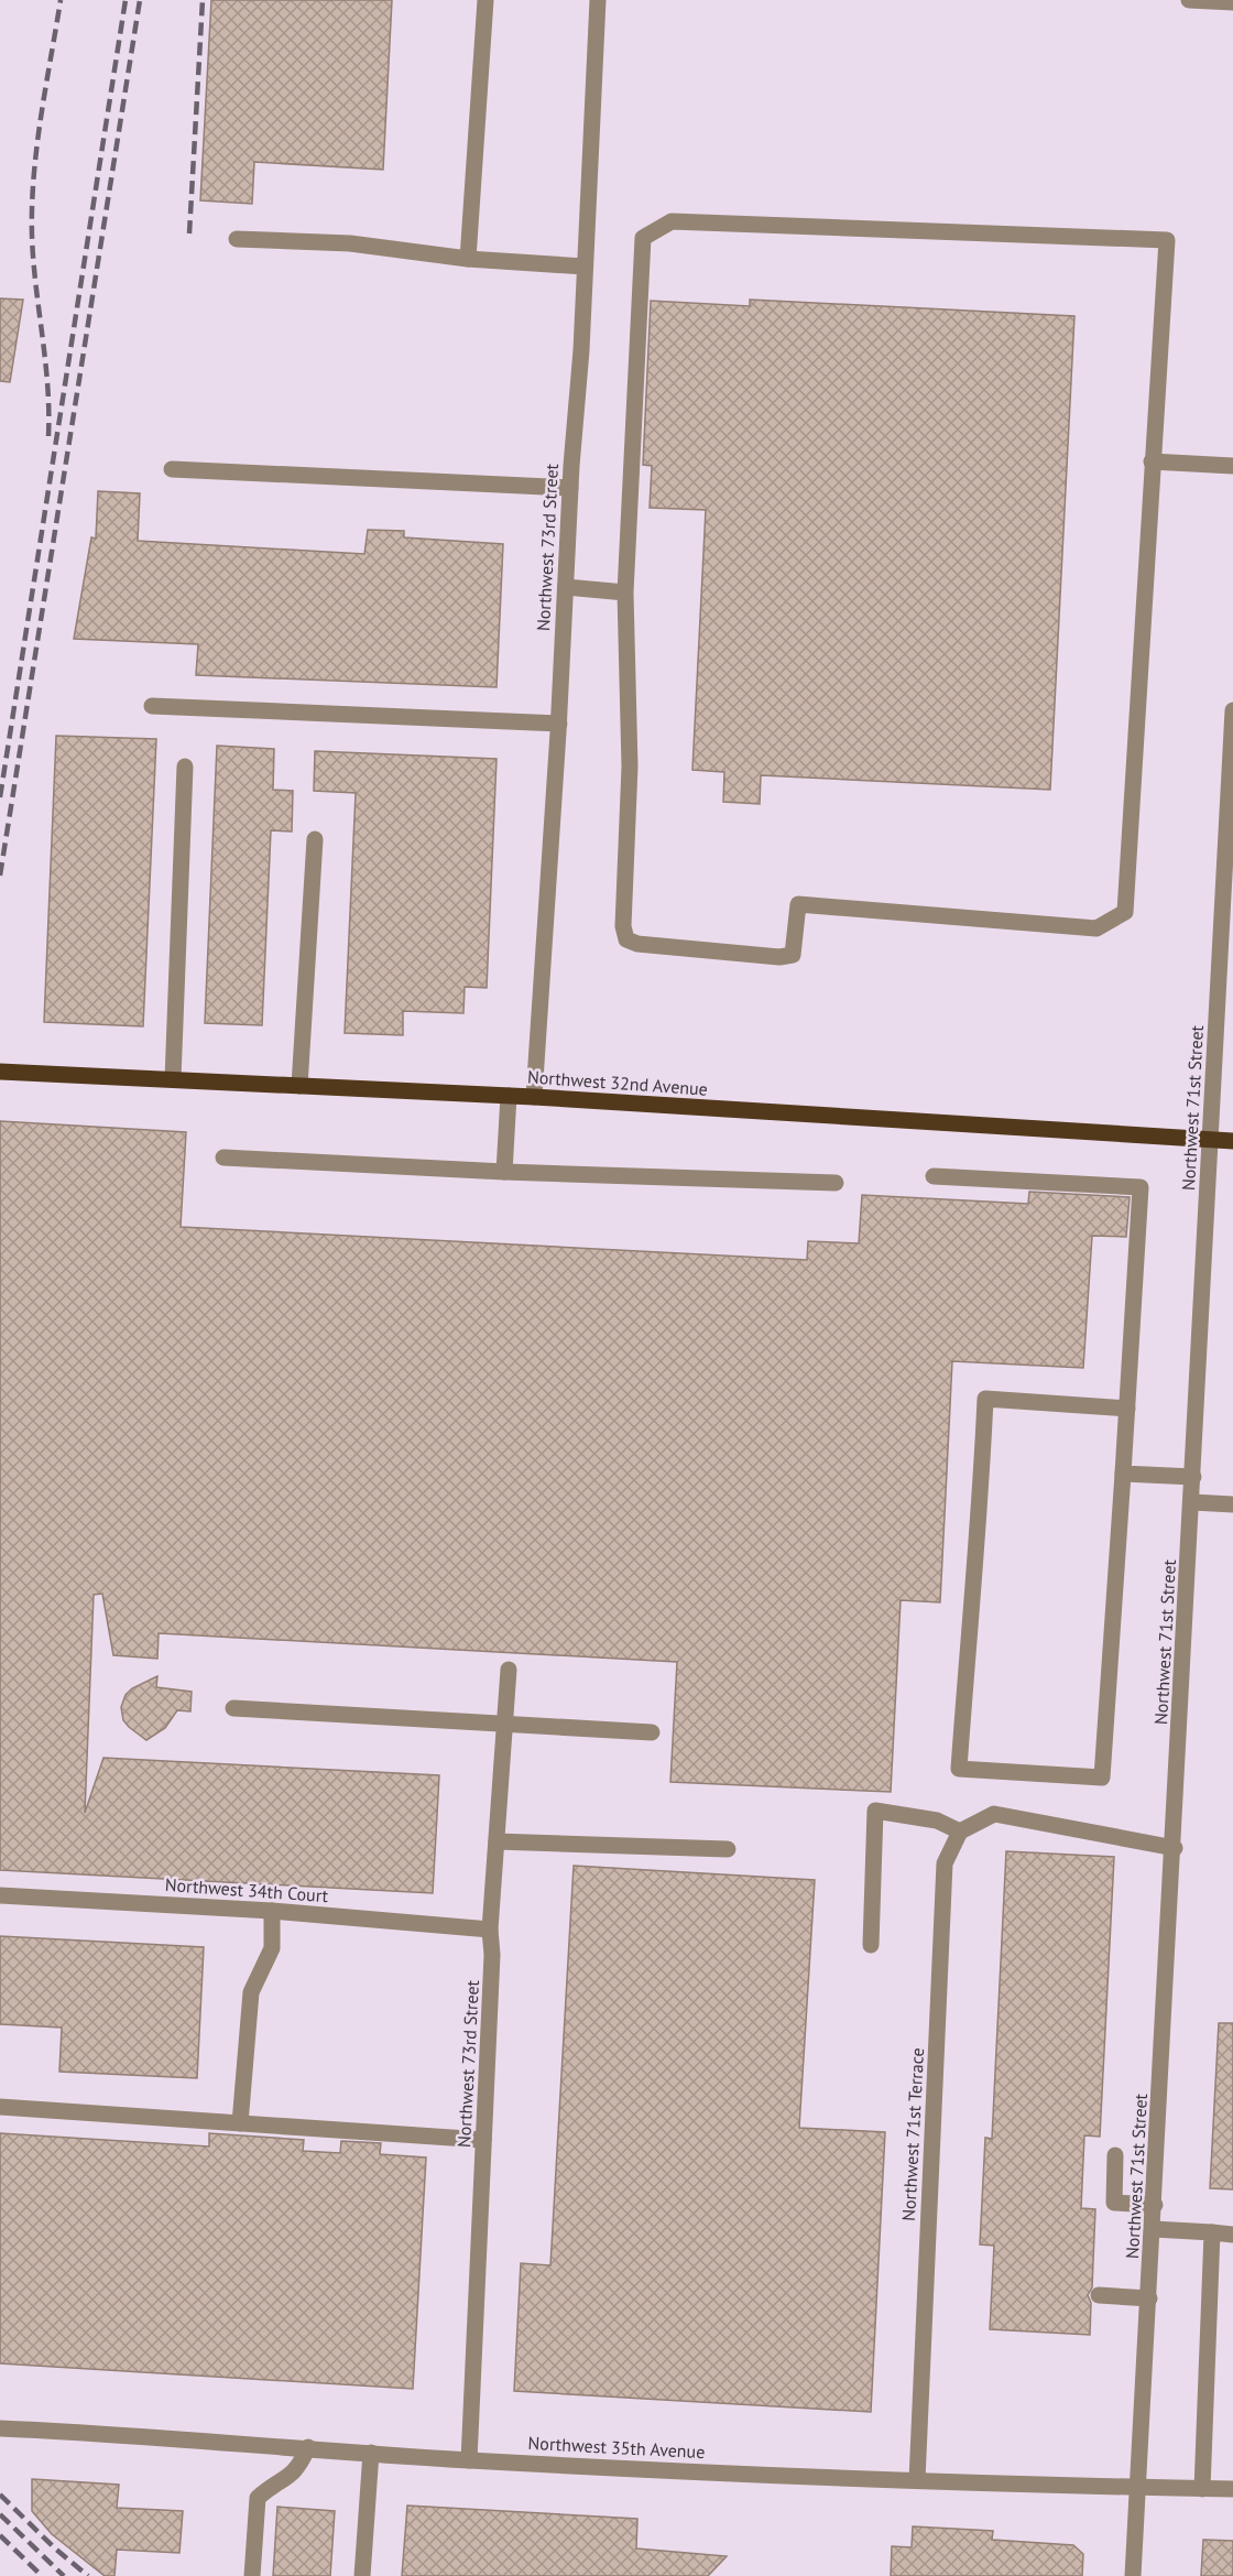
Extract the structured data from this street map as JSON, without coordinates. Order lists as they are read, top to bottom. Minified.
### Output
{"streets":{"main road":["Northwest 32nd Avenue"],"street":["Northwest 73rd Street","Northwest 71st Street","Northwest 34th Court","Northwest 71st Terrace","Northwest 35th Avenue"]},"crossings":[["Northwest 73rd Street","Northwest 32nd Avenue"],["Northwest 73rd Street","Northwest 34th Court"],["Northwest 73rd Street","Northwest 35th Avenue"],["Northwest 32nd Avenue","Northwest 71st Street"],["Northwest 71st Street","Northwest 35th Avenue"],["Northwest 71st Terrace","Northwest 35th Avenue"]]}
